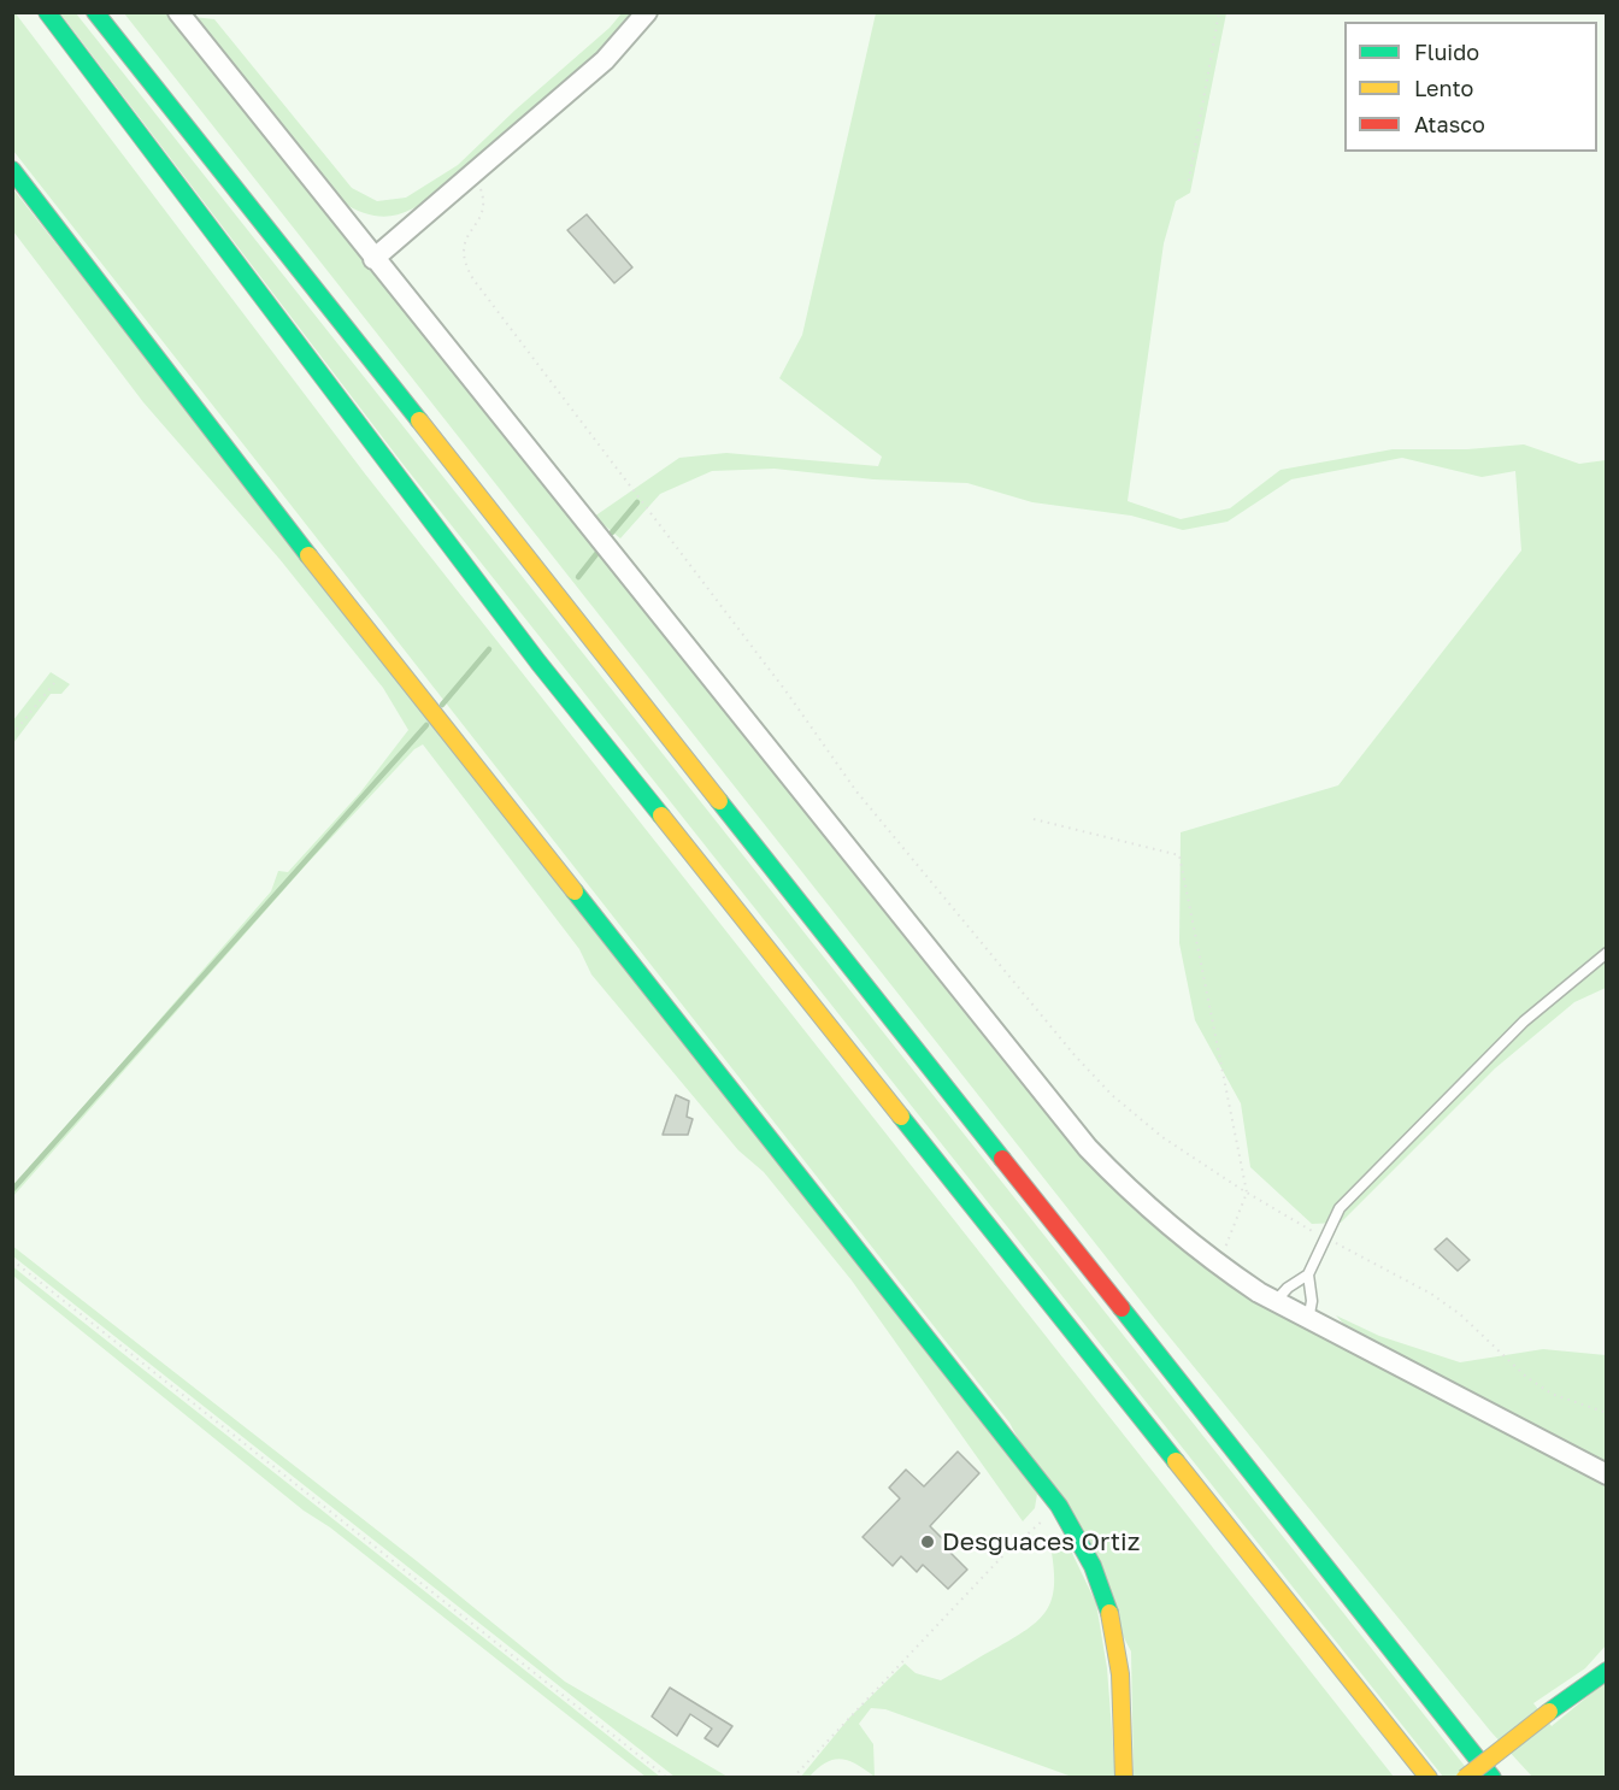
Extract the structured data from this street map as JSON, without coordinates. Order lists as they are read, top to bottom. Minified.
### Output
{"places":["Desguaces Ortiz"],"legend":["Fluido","Lento","Atasco"]}
